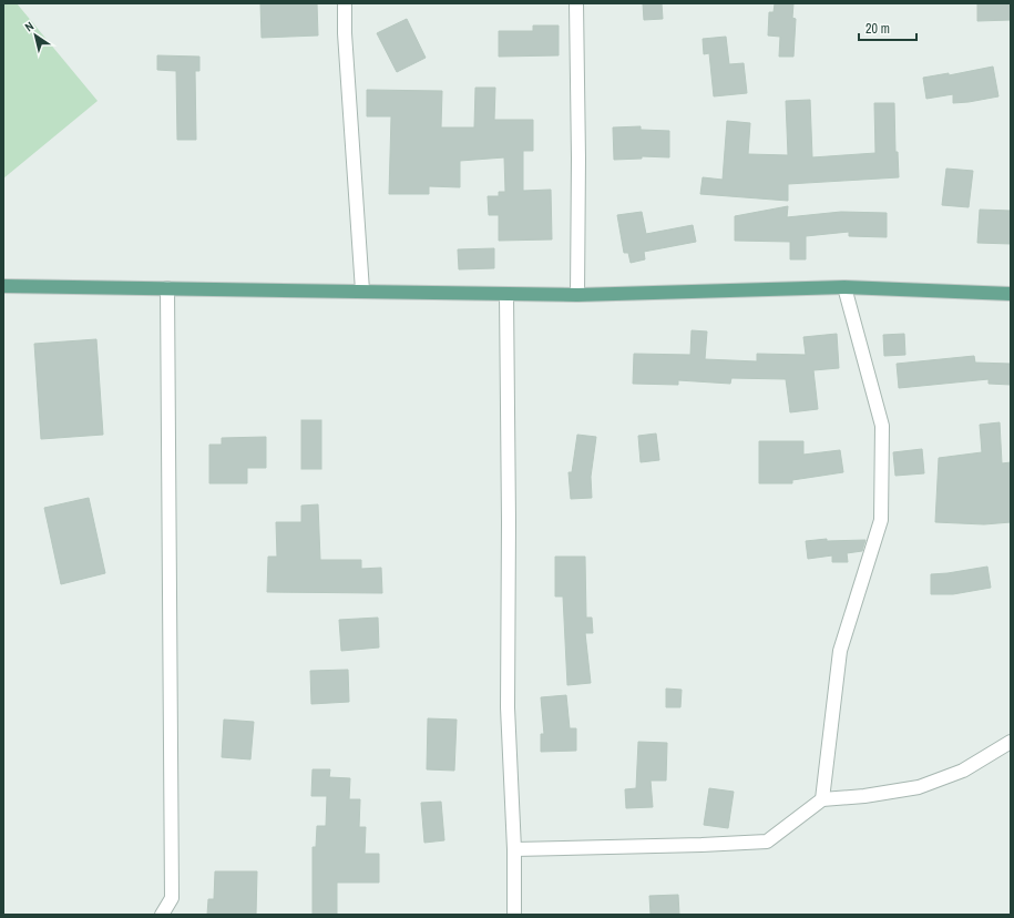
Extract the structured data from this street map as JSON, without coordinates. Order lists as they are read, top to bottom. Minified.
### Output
{"scale_bar":"20 m","north":"top left"}
